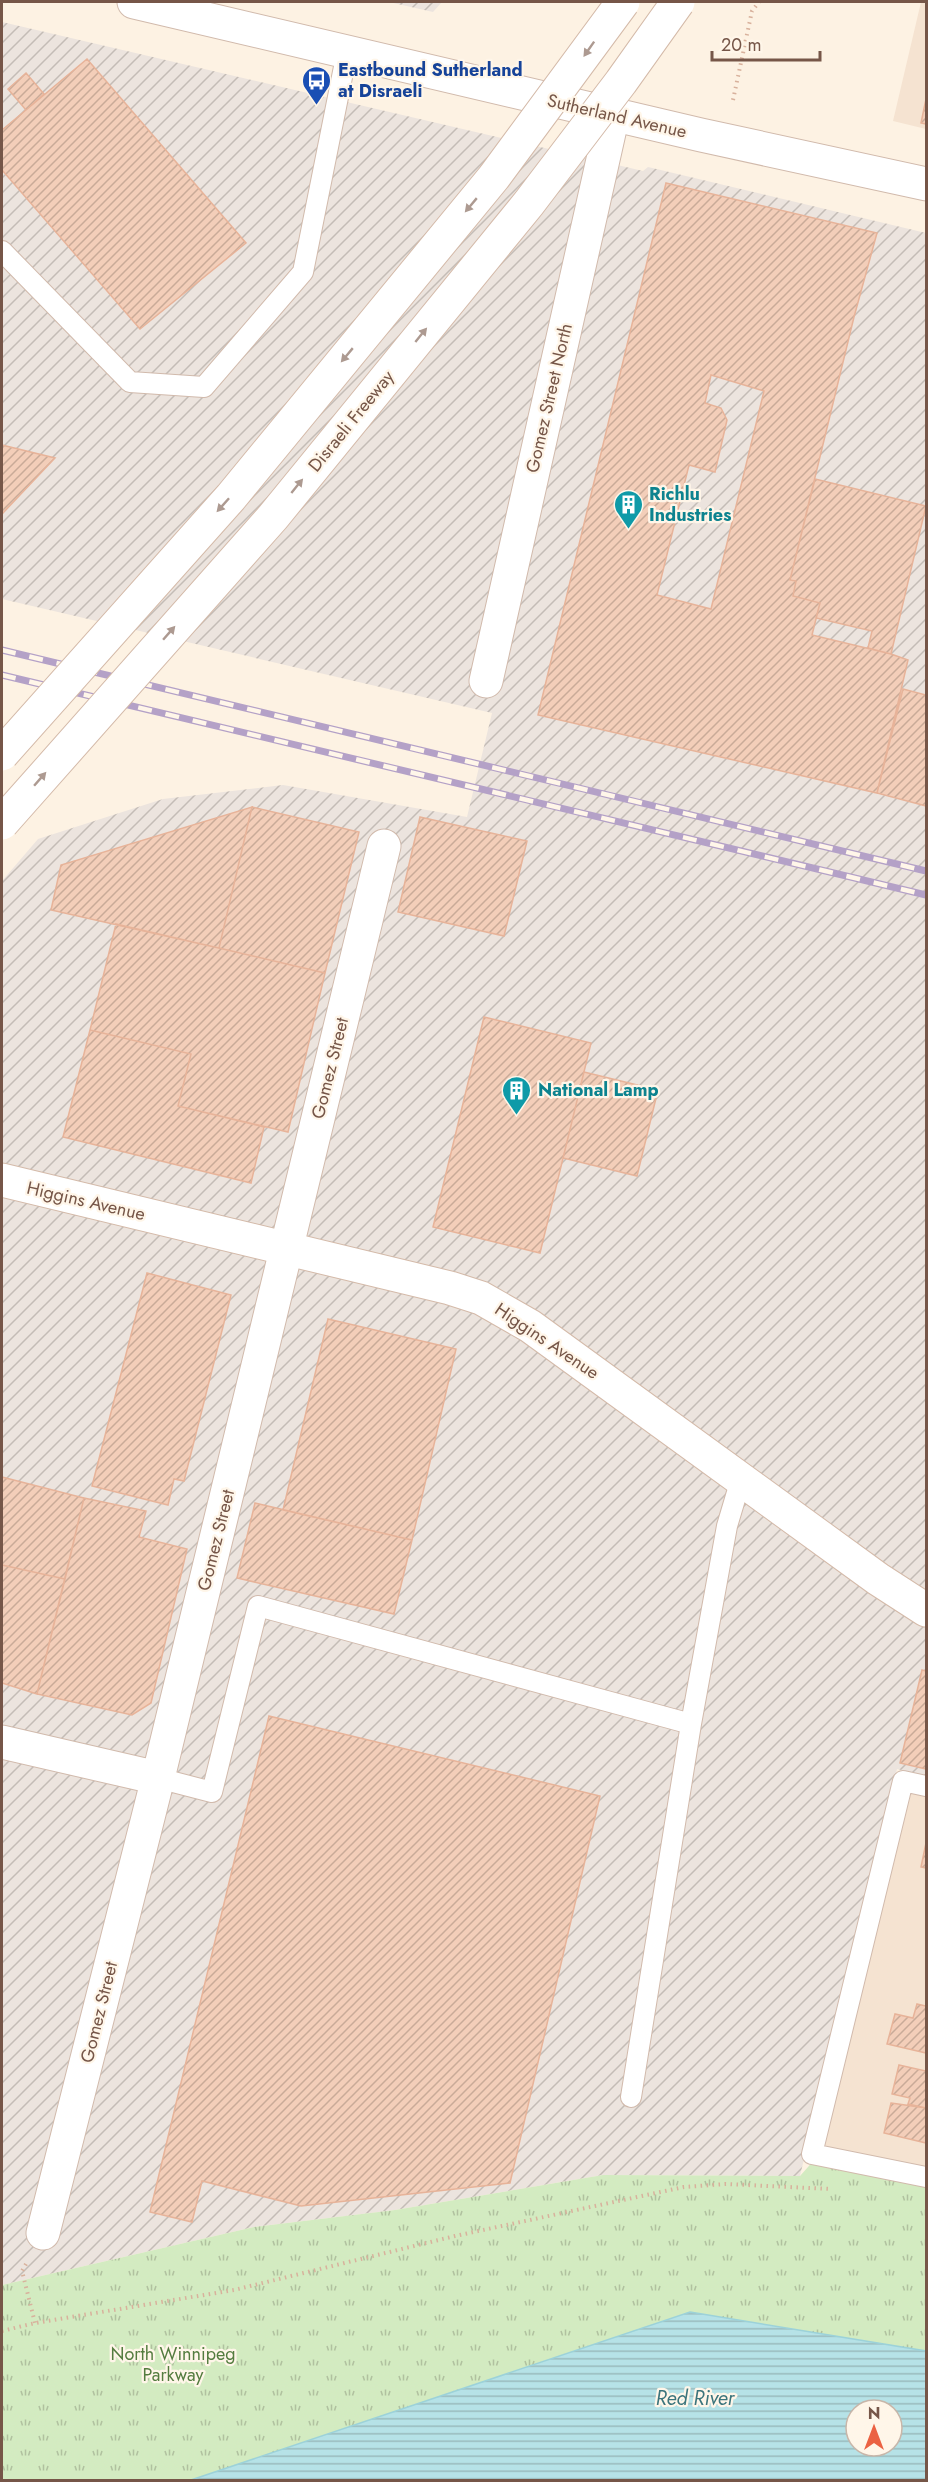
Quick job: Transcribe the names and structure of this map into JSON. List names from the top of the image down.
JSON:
{
  "streets": {
    "main road": [
      "Sutherland Avenue",
      "Gomez Street North",
      "Disraeli Freeway",
      "Gomez Street",
      "Higgins Avenue"
    ]
  },
  "crossings": [
    ["Sutherland Avenue", "Gomez Street North"],
    ["Gomez Street", "Higgins Avenue"]
  ],
  "water": ["Red River"],
  "parks": ["North Winnipeg Parkway"],
  "places": {
    "bus stop": ["Eastbound Sutherland at Disraeli"],
    "building": ["Richlu Industries", "National Lamp"]
  },
  "scale_bar": "20 m",
  "north": "top"
}
